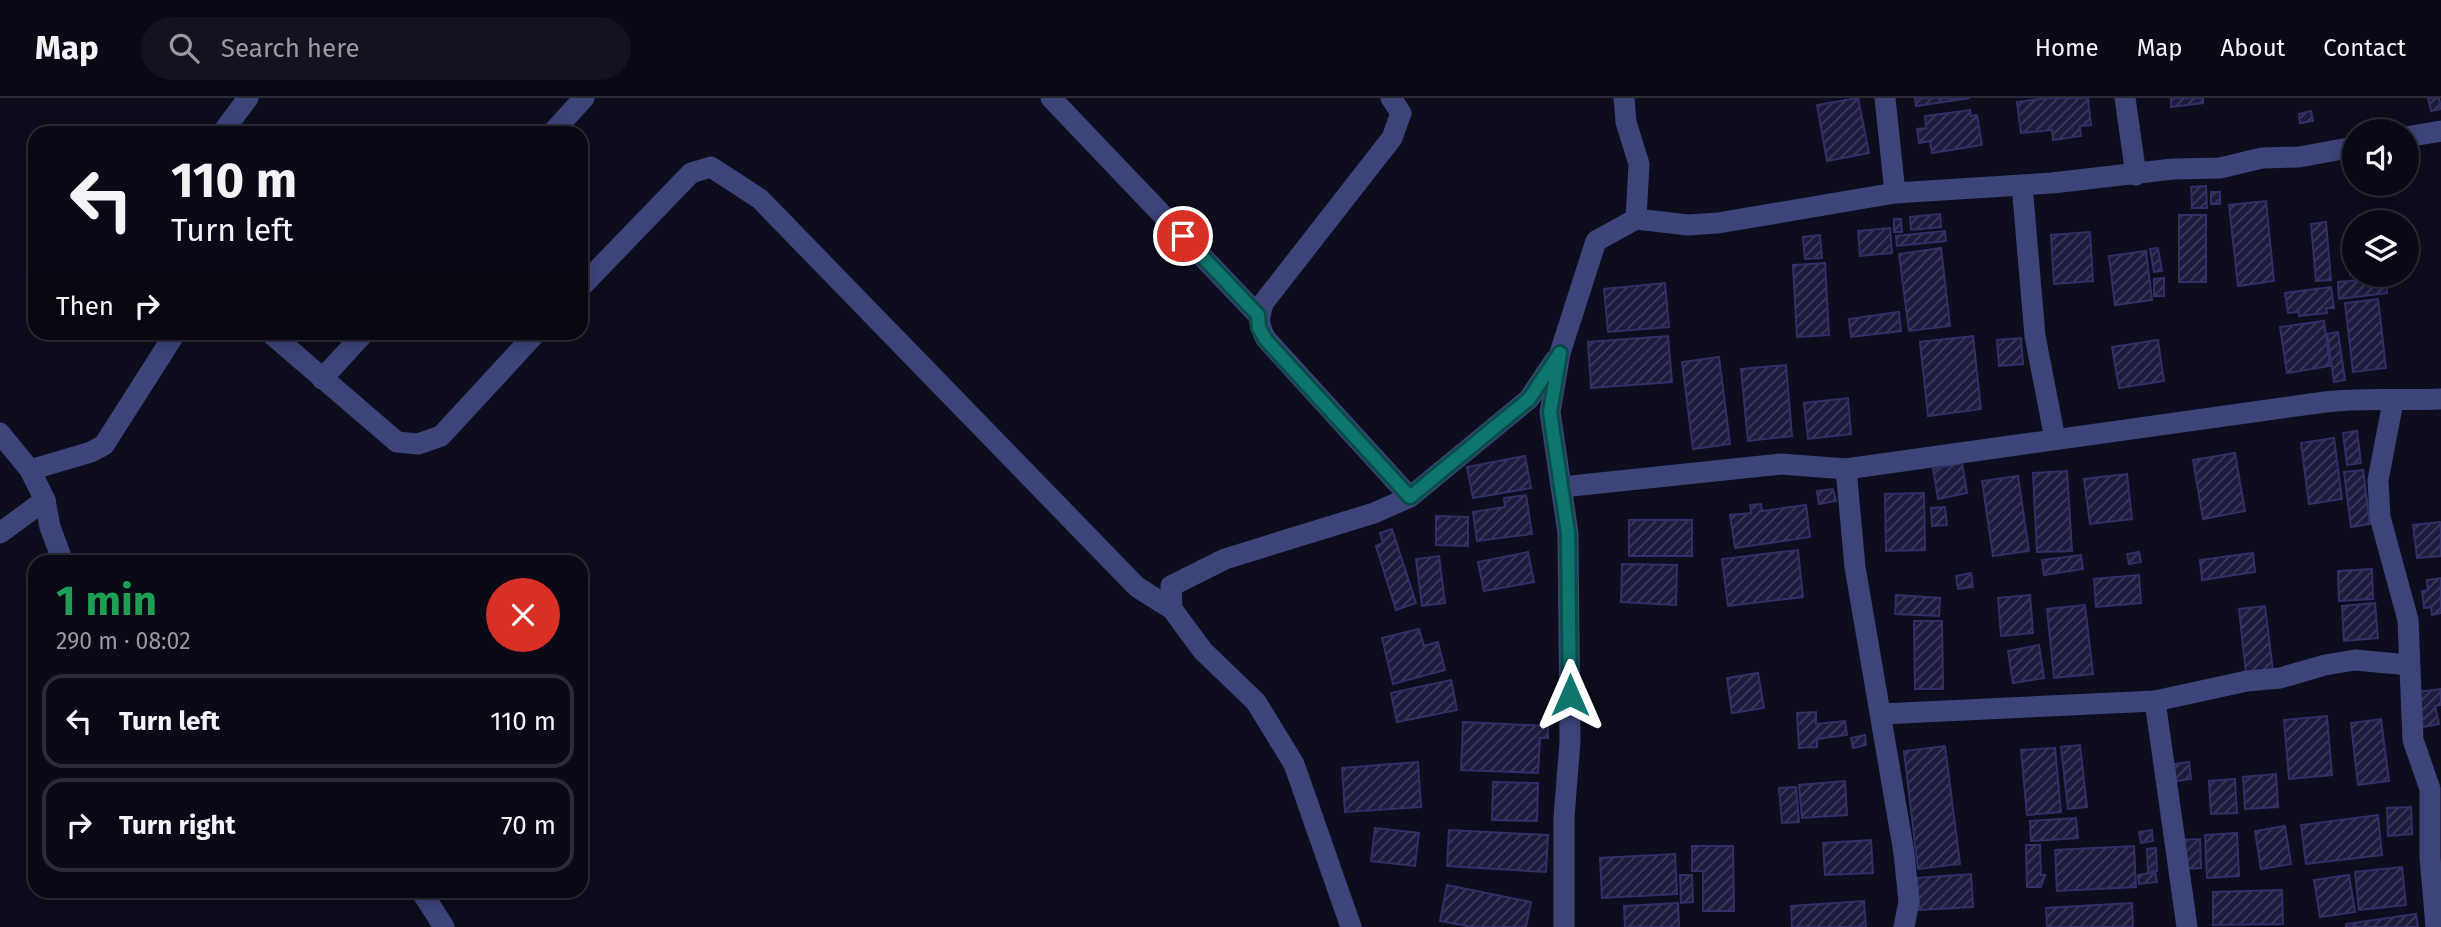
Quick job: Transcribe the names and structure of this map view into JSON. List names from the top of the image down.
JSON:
{
  "page": {
    "header": "Map",
    "search": "Search here",
    "nav": [
      "Home",
      "Map",
      "About",
      "Contact"
    ],
    "turn": ["110 m", "Turn left"],
    "then": "Then",
    "heading": ["1 min", "290 m · 08:02"],
    "list": [
      {
        "name": "Turn left",
        "value": "110 m"
      },
      {
        "name": "Turn right",
        "value": "70 m"
      }
    ]
  }
}
